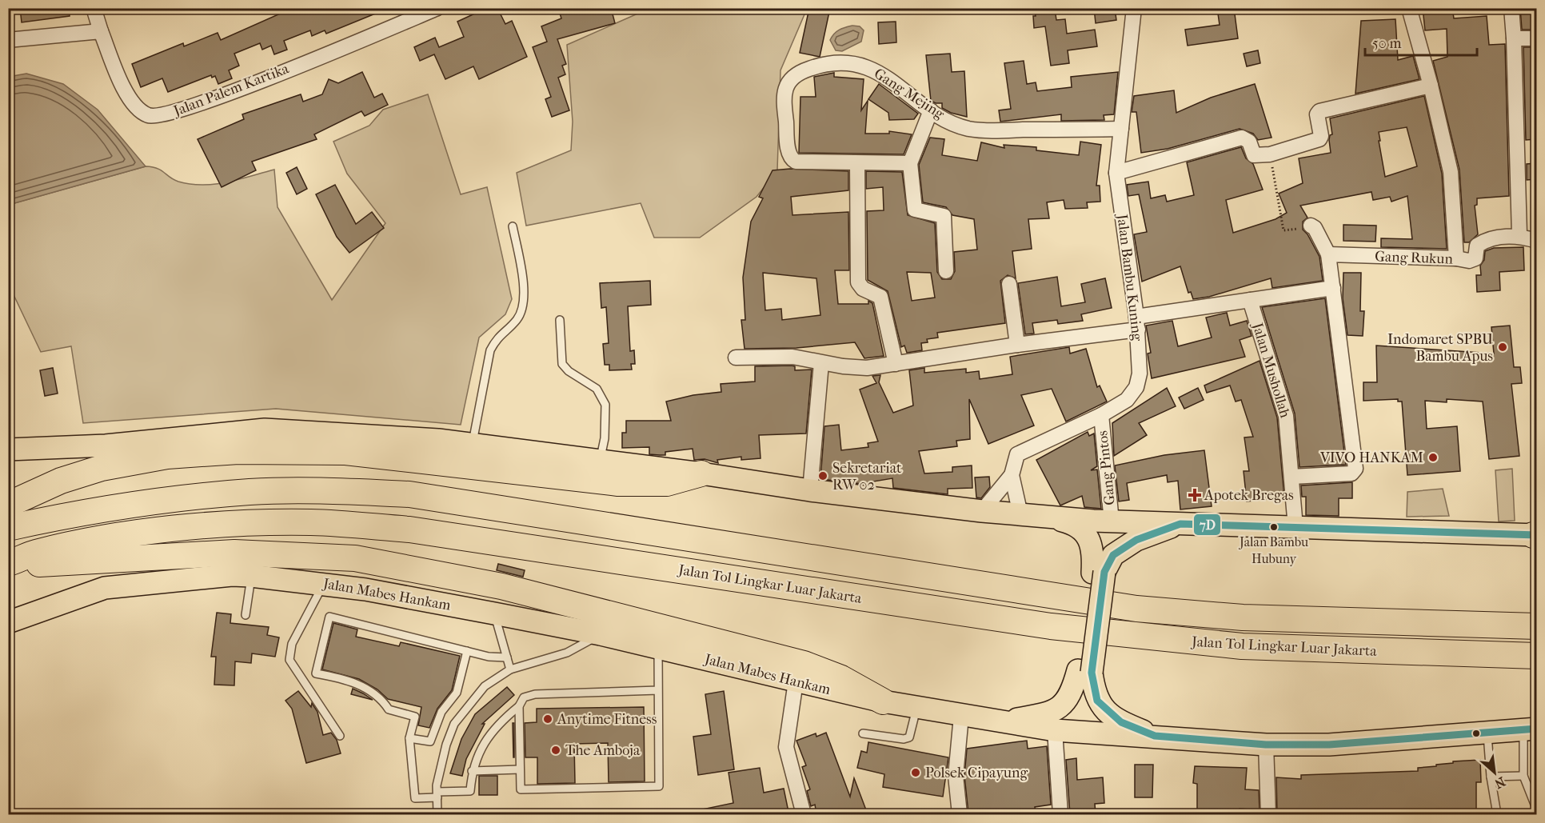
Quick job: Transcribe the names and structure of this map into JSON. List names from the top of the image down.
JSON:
{
  "streets": {
    "highway": ["Jalan Tol Lingkar Luar Jakarta"],
    "main road": ["Jalan Mabes Hankam"],
    "street": [
      "Jalan Palem Kartika",
      "Gang Mejing",
      "Gang Rukun",
      "Jalan Bambu Kuning",
      "Jalan Mushollah",
      "Gang Pintos"
    ]
  },
  "crossings": [
    ["Gang Mejing", "Jalan Bambu Kuning"],
    ["Jalan Bambu Kuning", "Gang Pintos"]
  ],
  "places": {
    "other": [
      "Indomaret SPBU Bambu Apus",
      "VIVO HANKAM",
      "Sekretariat RW 02",
      "Jalan Bambu Hubuny",
      "Anytime Fitness",
      "The Amboja",
      "Polsek Cipayung"
    ],
    "health": ["Apotek Bregas"]
  },
  "lines": ["transit line 7D"],
  "scale_bar": "50 m",
  "north": "bottom right"
}
